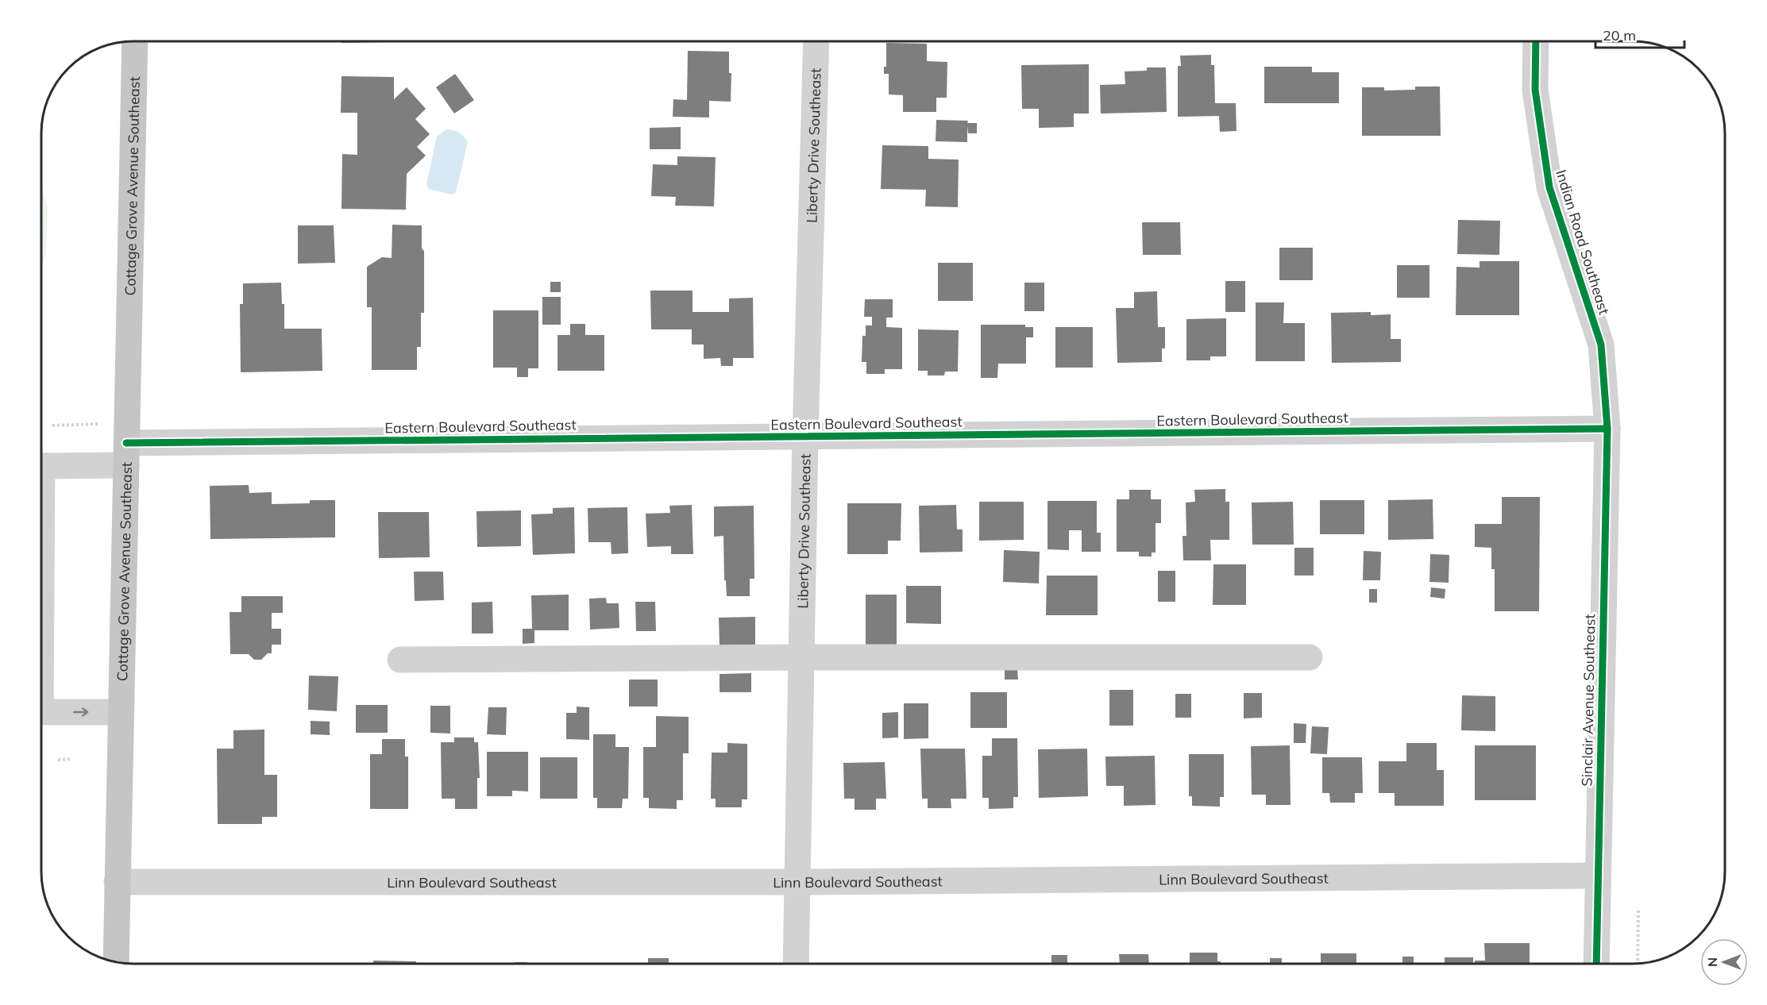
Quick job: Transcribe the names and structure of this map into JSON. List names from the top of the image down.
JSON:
{
  "streets": {
    "main road": ["Cottage Grove Avenue Southeast"],
    "street": [
      "Liberty Drive Southeast",
      "Indian Road Southeast",
      "Eastern Boulevard Southeast",
      "Sinclair Avenue Southeast",
      "Linn Boulevard Southeast"
    ]
  },
  "crossings": [
    ["Liberty Drive Southeast", "Eastern Boulevard Southeast"],
    ["Liberty Drive Southeast", "Linn Boulevard Southeast"],
    ["Cottage Grove Avenue Southeast", "Eastern Boulevard Southeast"],
    ["Cottage Grove Avenue Southeast", "Linn Boulevard Southeast"],
    ["Indian Road Southeast", "Eastern Boulevard Southeast"],
    ["Indian Road Southeast", "Sinclair Avenue Southeast"],
    ["Eastern Boulevard Southeast", "Sinclair Avenue Southeast"],
    ["Sinclair Avenue Southeast", "Linn Boulevard Southeast"]
  ],
  "scale_bar": "20 m",
  "north": "left"
}
